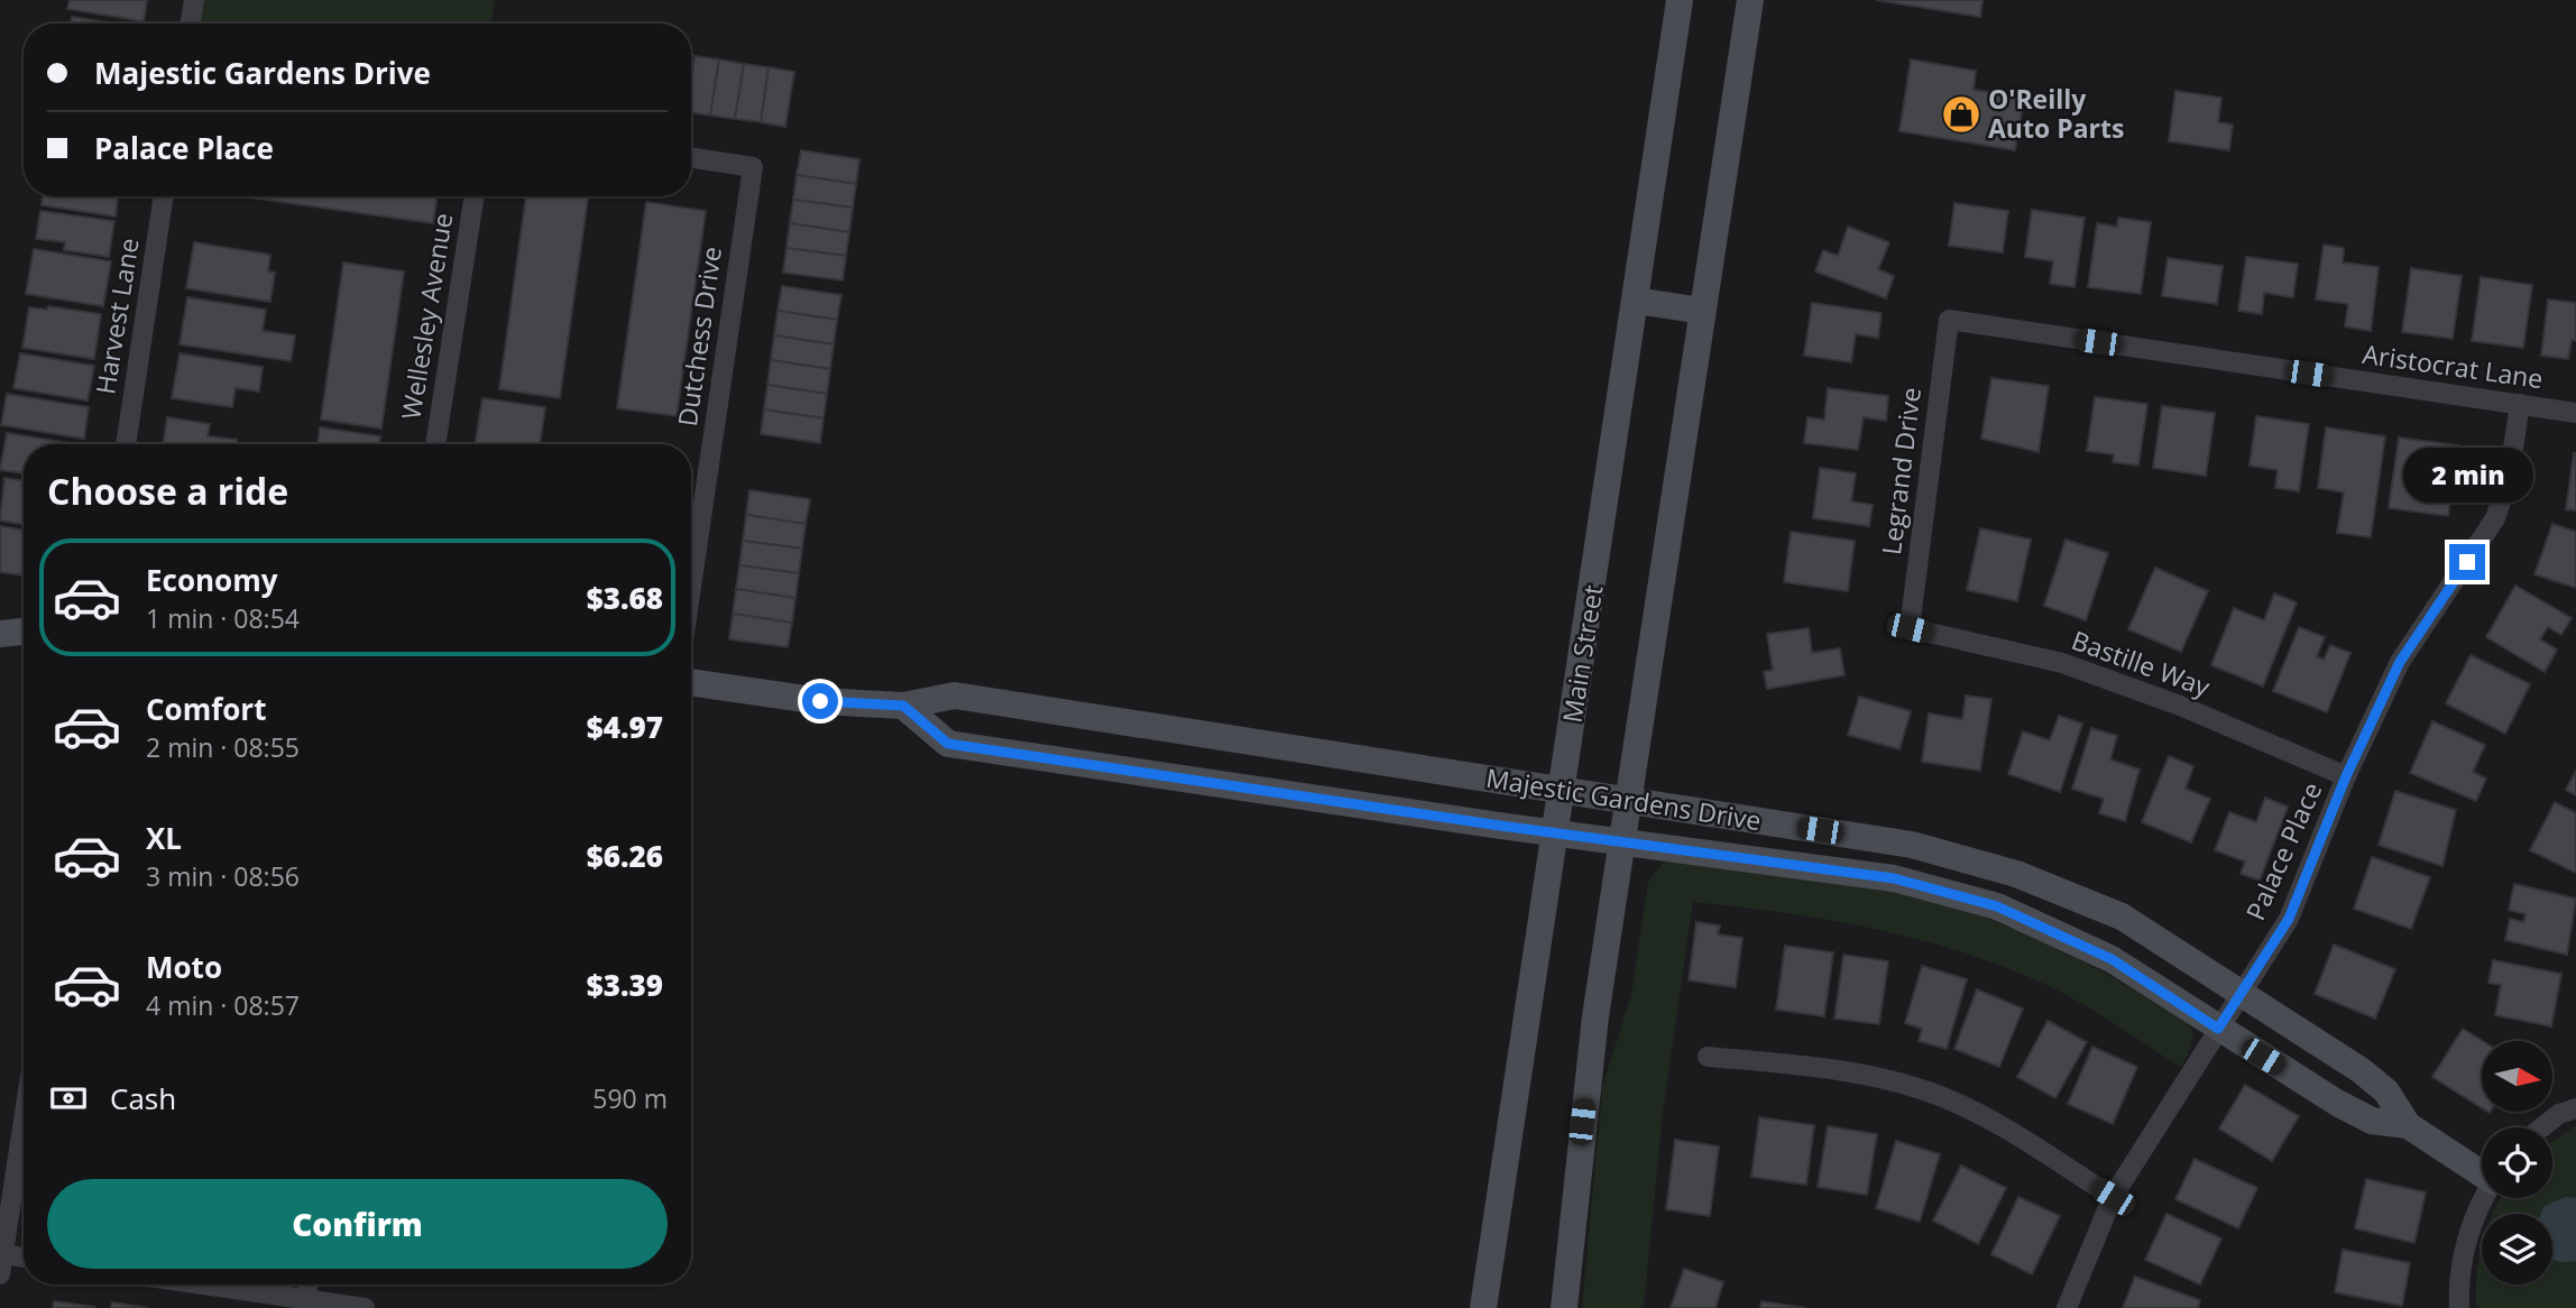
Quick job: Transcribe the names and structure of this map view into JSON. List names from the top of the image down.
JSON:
{
  "streets": {
    "street": [
      "Harvest Lane",
      "Wellesley Avenue",
      "Dutchess Drive",
      "Aristocrat Lane",
      "Legrand Drive",
      "Main Street",
      "Bastille Way",
      "Majestic Gardens Drive",
      "Palace Place"
    ]
  },
  "crossings": [
    ["Aristocrat Lane", "Legrand Drive"],
    ["Aristocrat Lane", "Palace Place"],
    ["Legrand Drive", "Bastille Way"],
    ["Main Street", "Majestic Gardens Drive"],
    ["Bastille Way", "Palace Place"],
    ["Majestic Gardens Drive", "Palace Place"]
  ],
  "places": {
    "shop": ["O'Reilly Auto Parts"]
  },
  "north": "right",
  "page": {
    "banner": ["Majestic Gardens Drive", "Palace Place"],
    "heading": "Choose a ride",
    "bubble": "2 min",
    "list": [
      {
        "name": "Economy",
        "note": "1 min · 08:54",
        "value": "$3.68"
      },
      {
        "name": "Comfort",
        "note": "2 min · 08:55",
        "value": "$4.97"
      },
      {
        "name": "XL",
        "note": "3 min · 08:56",
        "value": "$6.26"
      },
      {
        "name": "Moto",
        "note": "4 min · 08:57",
        "value": "$3.39"
      }
    ],
    "pay": ["Cash", "590 m"],
    "buttons": "Confirm"
  }
}
